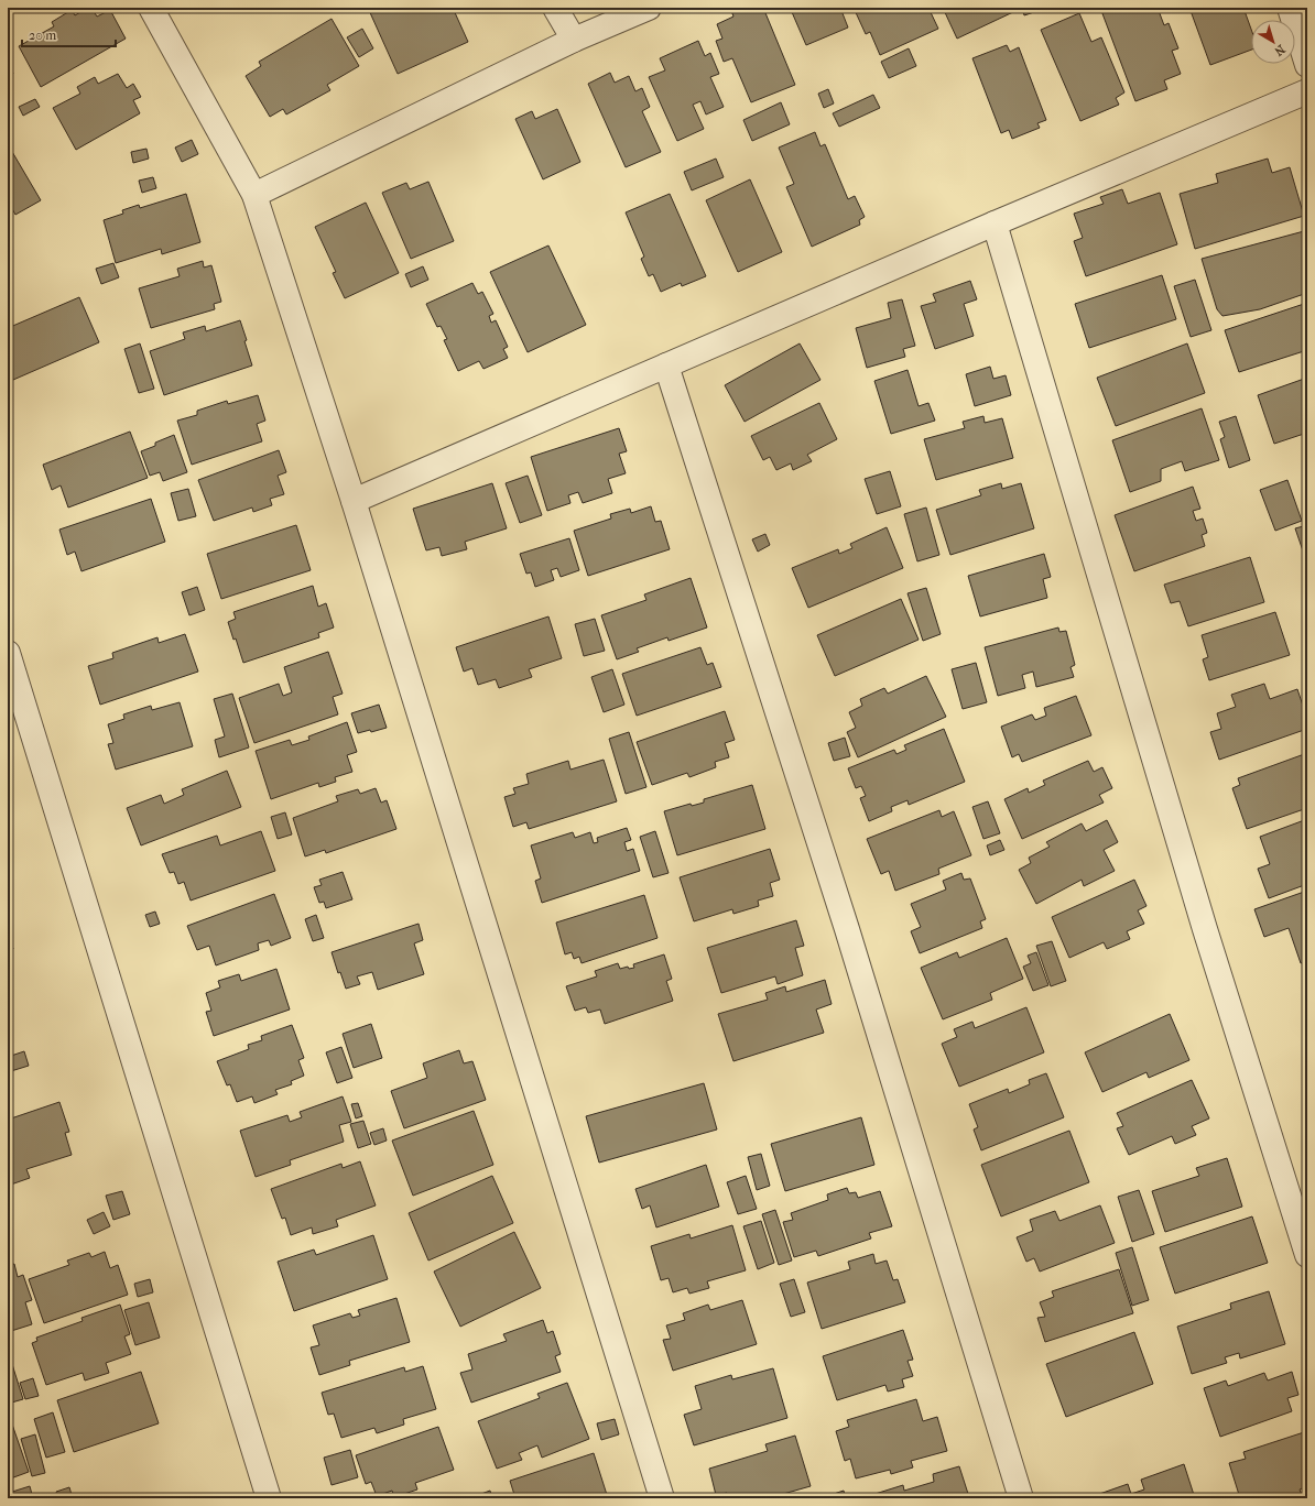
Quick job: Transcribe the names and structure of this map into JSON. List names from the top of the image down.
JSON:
{
  "scale_bar": "20 m",
  "north": "bottom right"
}
